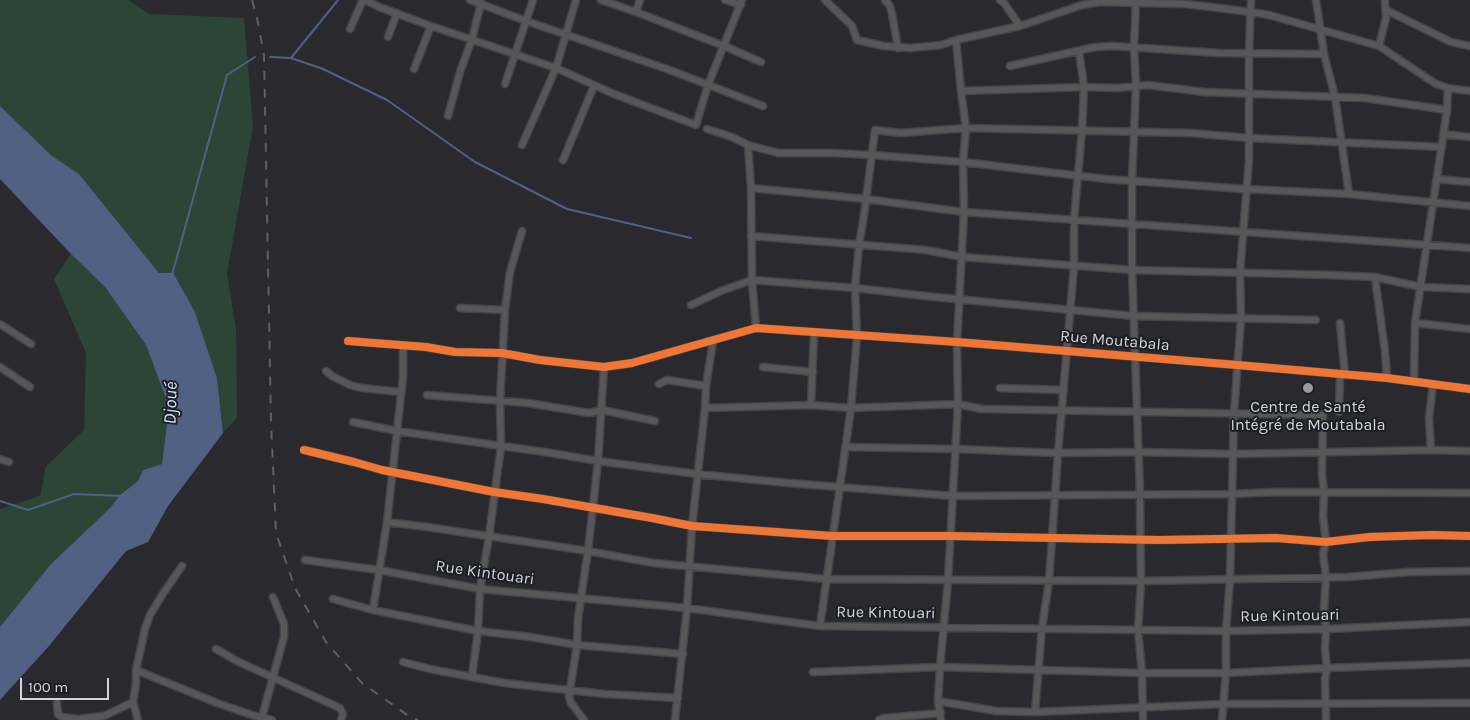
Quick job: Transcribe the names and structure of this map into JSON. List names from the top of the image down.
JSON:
{
  "streets": {
    "street": ["Rue Moutabala", "Rue Kintouari"]
  },
  "water": ["Djoué"],
  "places": ["Centre de Santé Intégré de Moutabala"],
  "scale_bar": "100 m"
}
